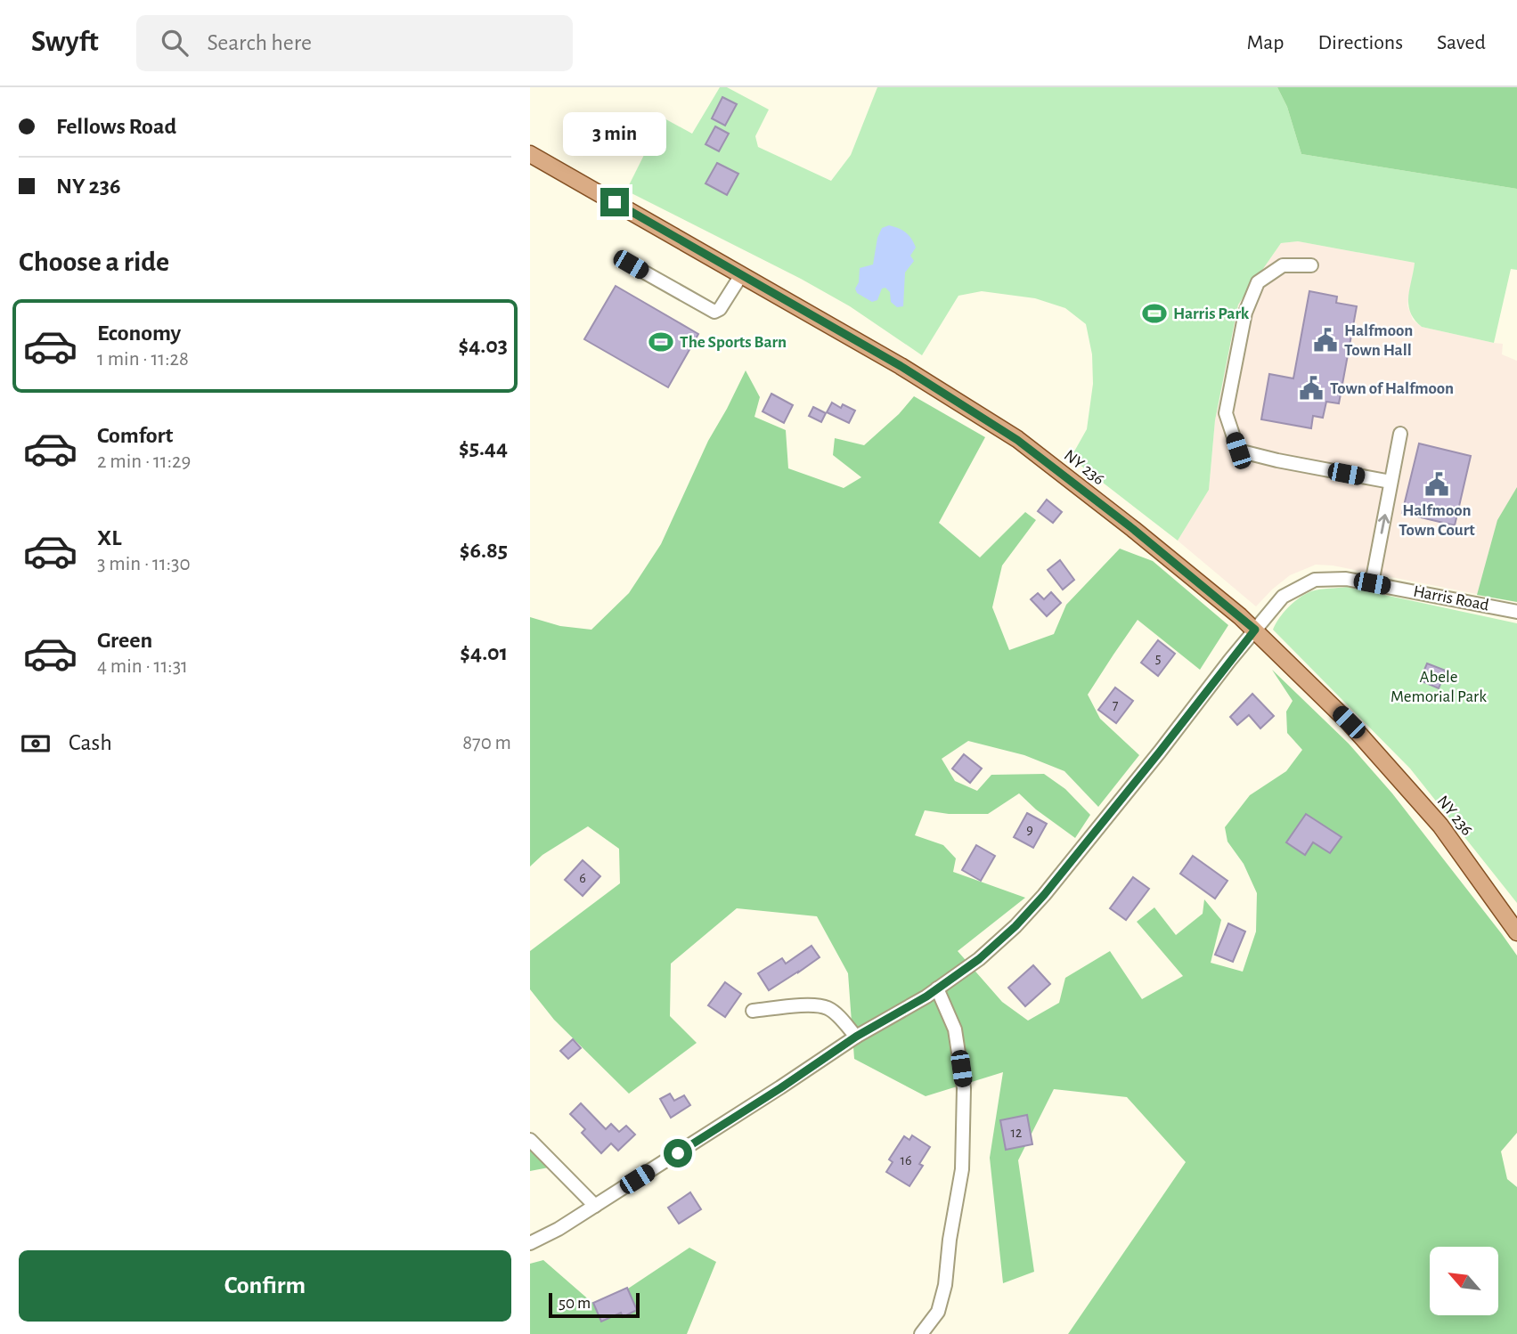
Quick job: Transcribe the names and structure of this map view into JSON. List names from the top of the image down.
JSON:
{
  "streets": {
    "main road": ["NY 236"],
    "street": ["Harris Road"]
  },
  "crossings": [
    ["NY 236", "Harris Road"]
  ],
  "parks": ["Abele Memorial Park"],
  "places": {
    "sports": ["Harris Park", "The Sports Barn"],
    "public building": ["Halfmoon Town Hall", "Town of Halfmoon", "Halfmoon Town Court"]
  },
  "house_numbers": [
    "5",
    "7",
    "9",
    "6",
    "12",
    "16"
  ],
  "scale_bar": "50 m",
  "north": "top left",
  "page": {
    "header": "Swyft",
    "search": "Search here",
    "nav": ["Map", "Directions", "Saved"],
    "banner": ["Fellows Road", "NY 236"],
    "bubble": "3 min",
    "heading": "Choose a ride",
    "list": [
      {
        "name": "Economy",
        "note": "1 min · 11:28",
        "value": "$4.03"
      },
      {
        "name": "Comfort",
        "note": "2 min · 11:29",
        "value": "$5.44"
      },
      {
        "name": "XL",
        "note": "3 min · 11:30",
        "value": "$6.85"
      },
      {
        "name": "Green",
        "note": "4 min · 11:31",
        "value": "$4.01"
      }
    ],
    "pay": ["Cash", "870 m"],
    "buttons": "Confirm",
    "scale": "50 m"
  }
}
